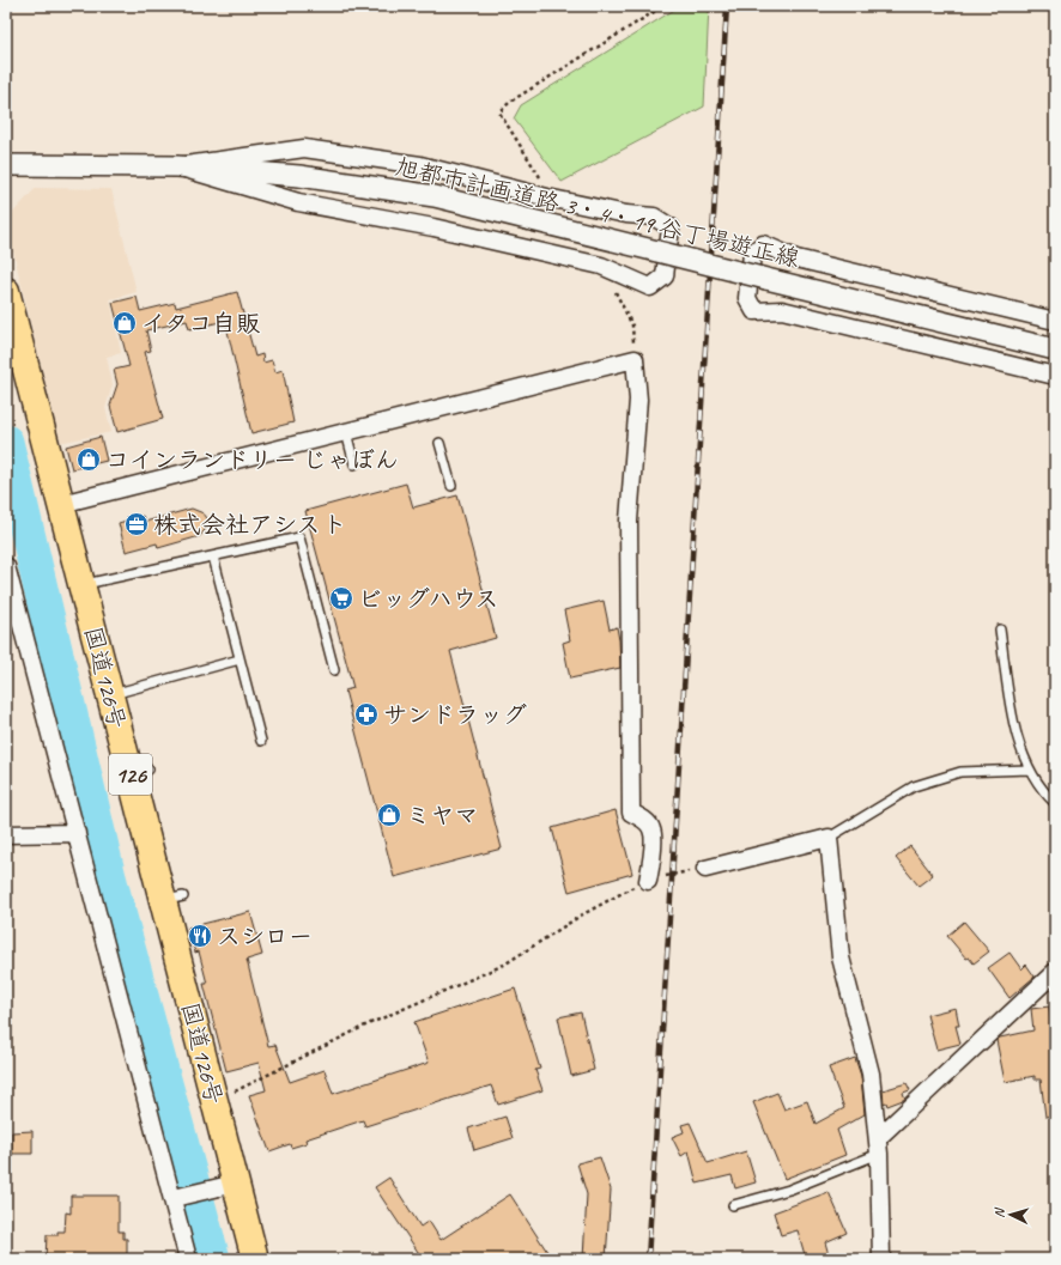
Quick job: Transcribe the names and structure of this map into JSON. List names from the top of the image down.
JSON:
{
  "streets": {
    "highway": ["国道126号", "126"],
    "street": ["旭都市計画道路 3・4・19 谷丁場遊正線"]
  },
  "places": {
    "shop": ["イタコ自販", "コインランドリー じゃぼん", "ミヤマ"],
    "office": ["株式会社アシスト"],
    "supermarket": ["ビッグハウス"],
    "pharmacy": ["サンドラッグ"],
    "restaurant": ["スシロー"]
  },
  "north": "left"
}
